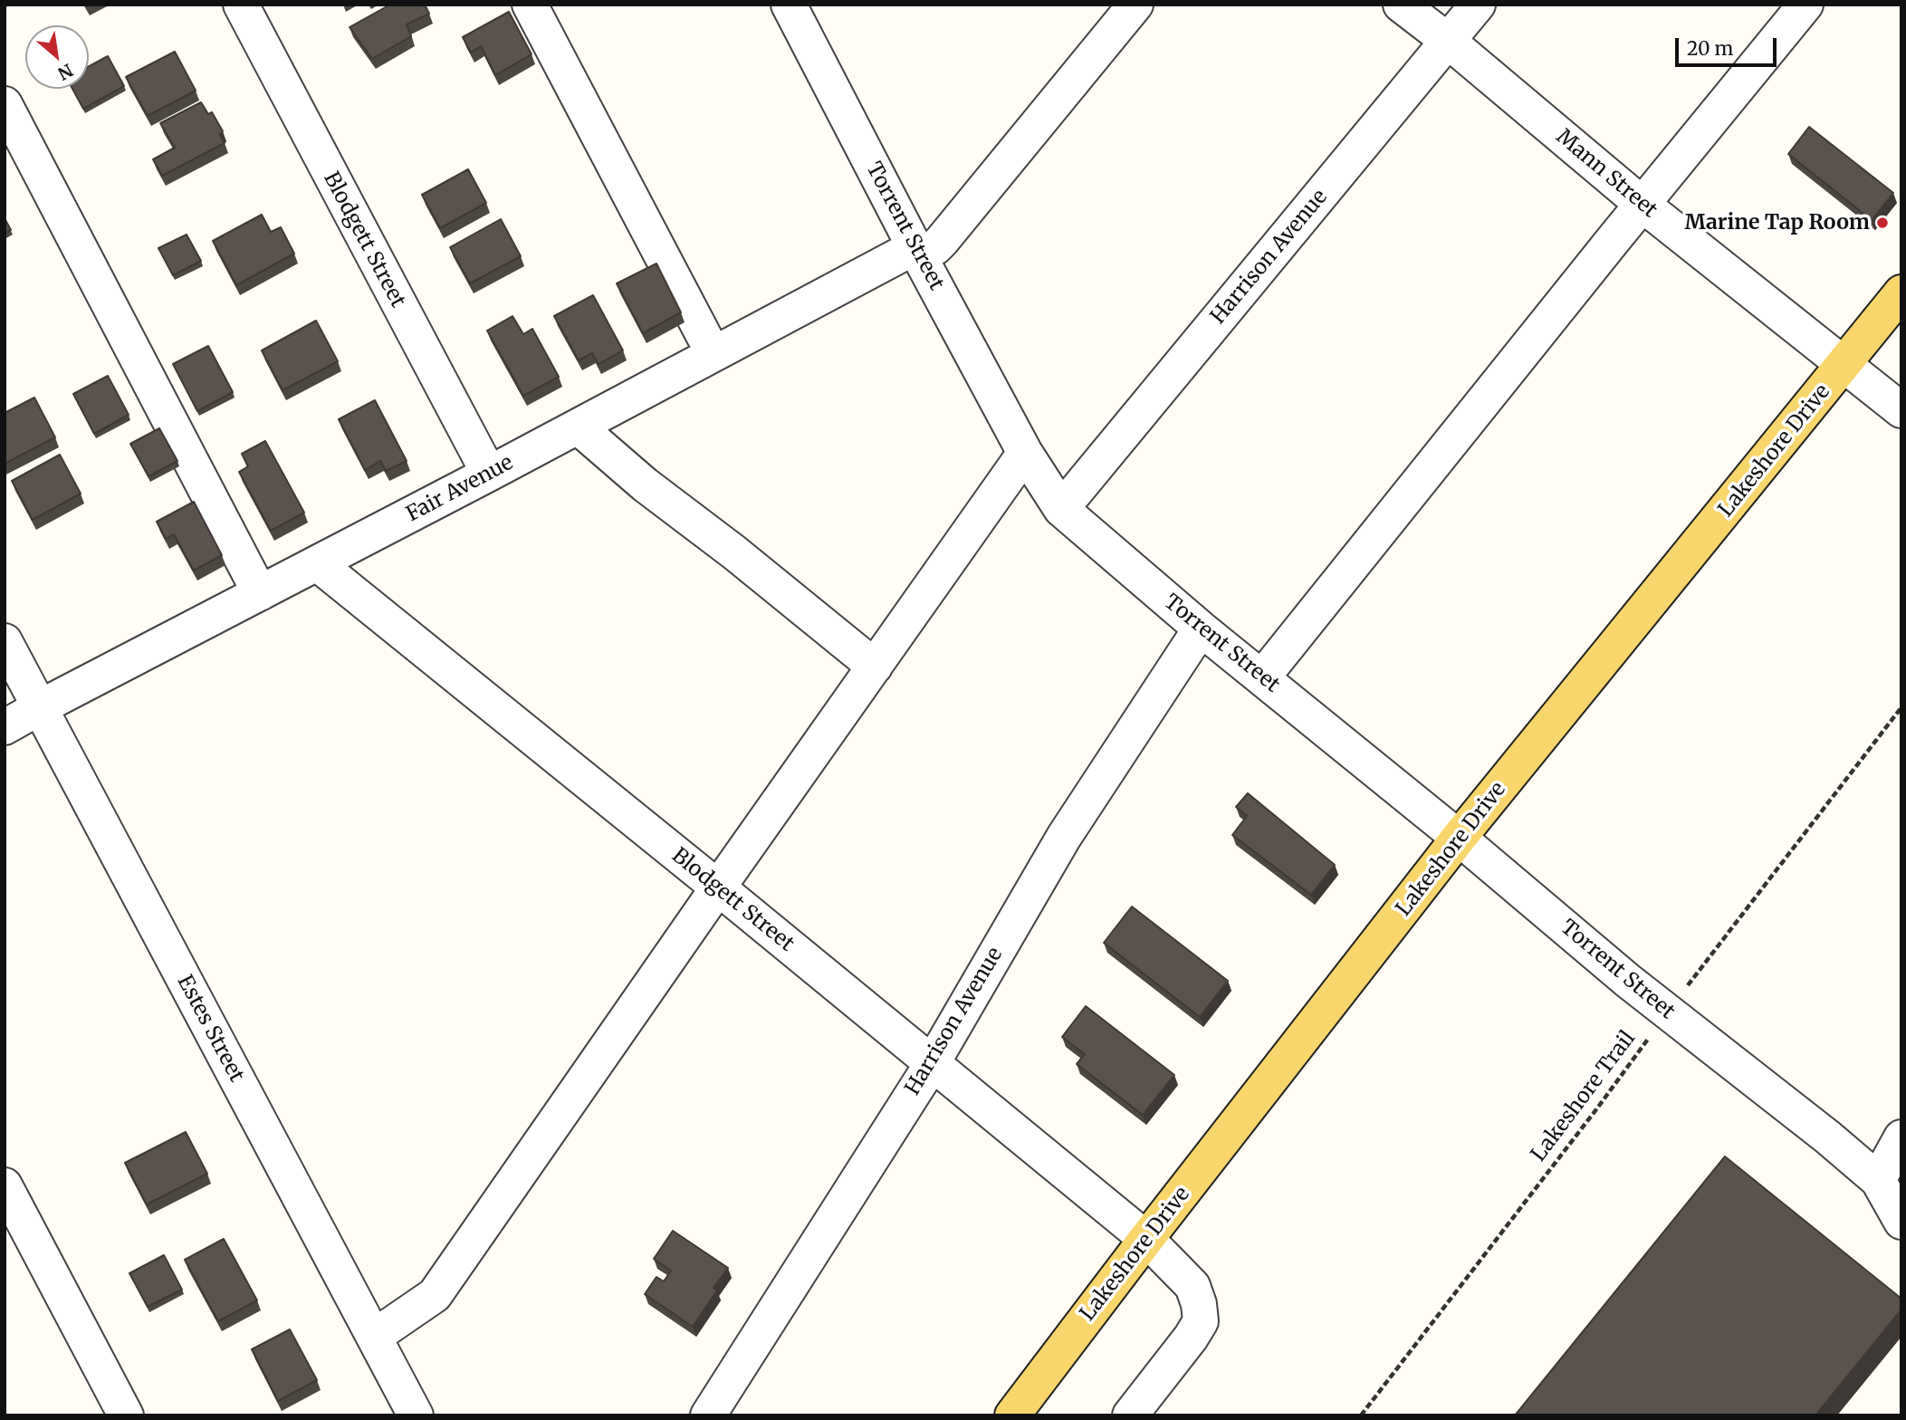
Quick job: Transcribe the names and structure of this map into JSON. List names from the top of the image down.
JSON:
{
  "streets": {
    "main road": ["Lakeshore Drive"],
    "street": [
      "Mann Street",
      "Torrent Street",
      "Blodgett Street",
      "Harrison Avenue",
      "Fair Avenue",
      "Estes Street"
    ],
    "path": ["Lakeshore Trail"]
  },
  "crossings": [
    ["Mann Street", "Harrison Avenue"],
    ["Mann Street", "Lakeshore Drive"],
    ["Torrent Street", "Harrison Avenue"],
    ["Torrent Street", "Lakeshore Drive"],
    ["Torrent Street", "Fair Avenue"],
    ["Torrent Street", "Lakeshore Trail"],
    ["Blodgett Street", "Harrison Avenue"],
    ["Blodgett Street", "Lakeshore Drive"],
    ["Blodgett Street", "Fair Avenue"],
    ["Fair Avenue", "Estes Street"]
  ],
  "places": ["Marine Tap Room"],
  "scale_bar": "20 m",
  "north": "bottom right"
}
